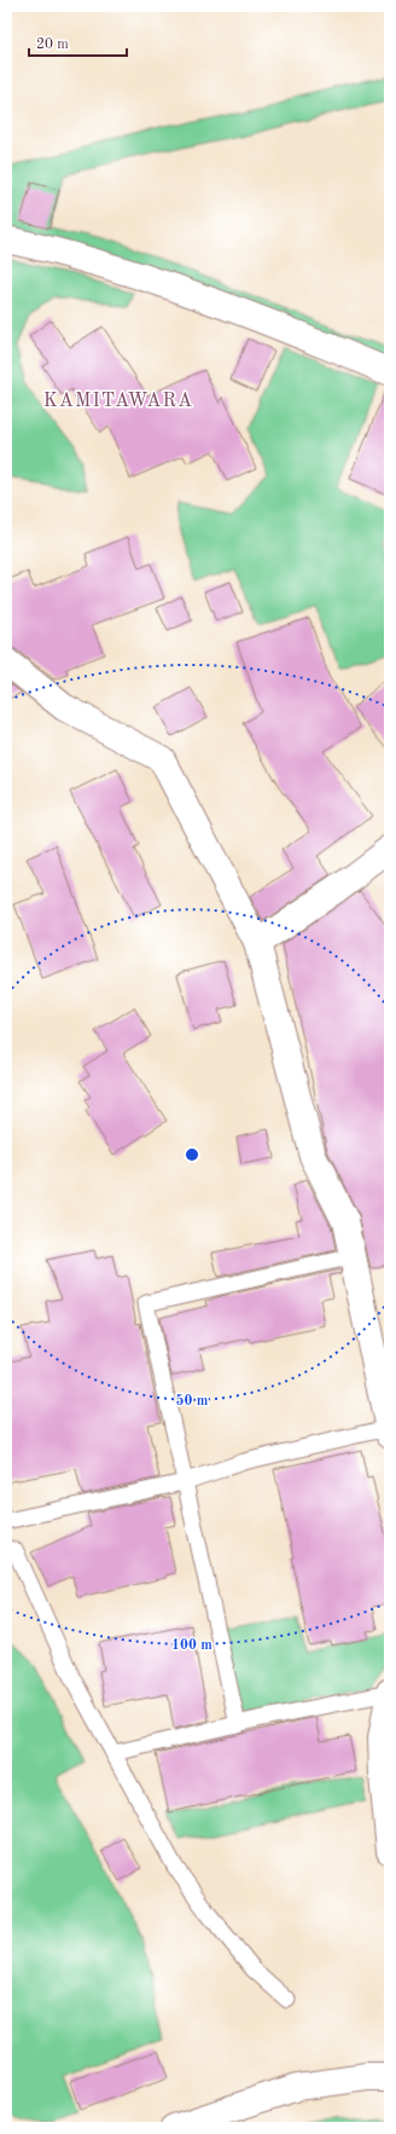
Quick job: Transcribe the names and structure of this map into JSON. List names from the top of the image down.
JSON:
{
  "districts": ["KAMITAWARA"],
  "scale_bar": "20 m",
  "rings": ["50 m", "100 m"]
}
